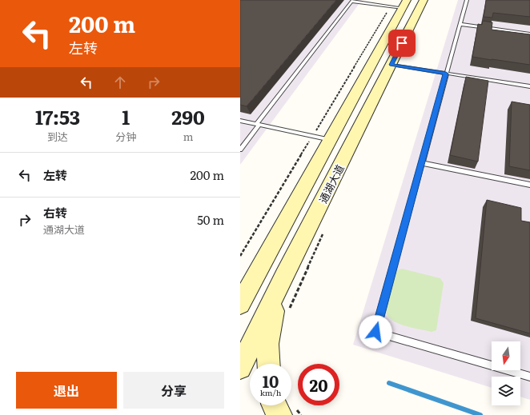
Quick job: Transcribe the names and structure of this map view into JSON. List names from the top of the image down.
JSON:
{
  "streets": {
    "main road": ["通湖大道"]
  },
  "north": "bottom",
  "page": {
    "turn": ["200 m", "左转"],
    "eta": [
      "17:53",
      "到达",
      "1",
      "分钟",
      "290",
      "m"
    ],
    "list": [
      {
        "name": "左转",
        "value": "200 m"
      },
      {
        "name": "右转",
        "note": "通湖大道",
        "value": "50 m"
      }
    ],
    "speed": "10 km/h",
    "limit": "20",
    "buttons": ["退出", "分享"]
  }
}
